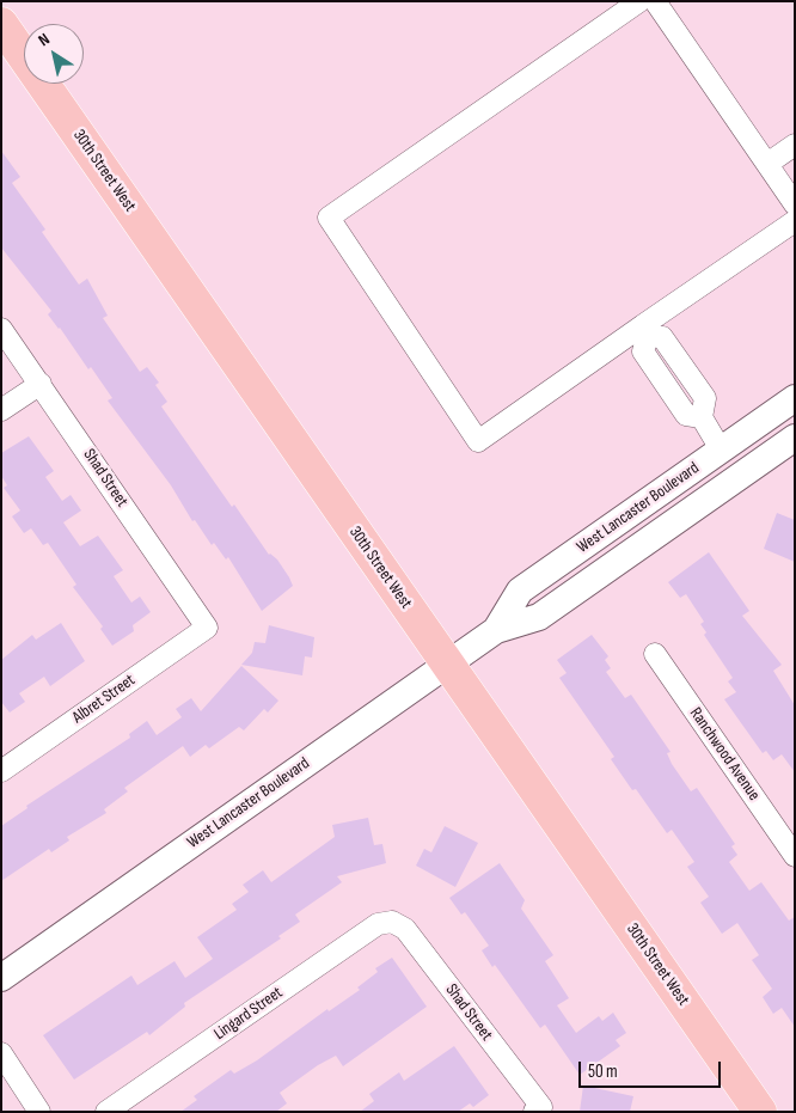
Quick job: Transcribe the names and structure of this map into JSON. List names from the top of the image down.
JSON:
{
  "streets": {
    "main road": ["30th Street West"],
    "street": [
      "Shad Street",
      "West Lancaster Boulevard",
      "Albret Street",
      "Ranchwood Avenue",
      "Lingard Street"
    ]
  },
  "crossings": [
    ["30th Street West", "West Lancaster Boulevard"],
    ["Shad Street", "Albret Street"],
    ["Shad Street", "Lingard Street"]
  ],
  "scale_bar": "50 m",
  "north": "top left"
}
